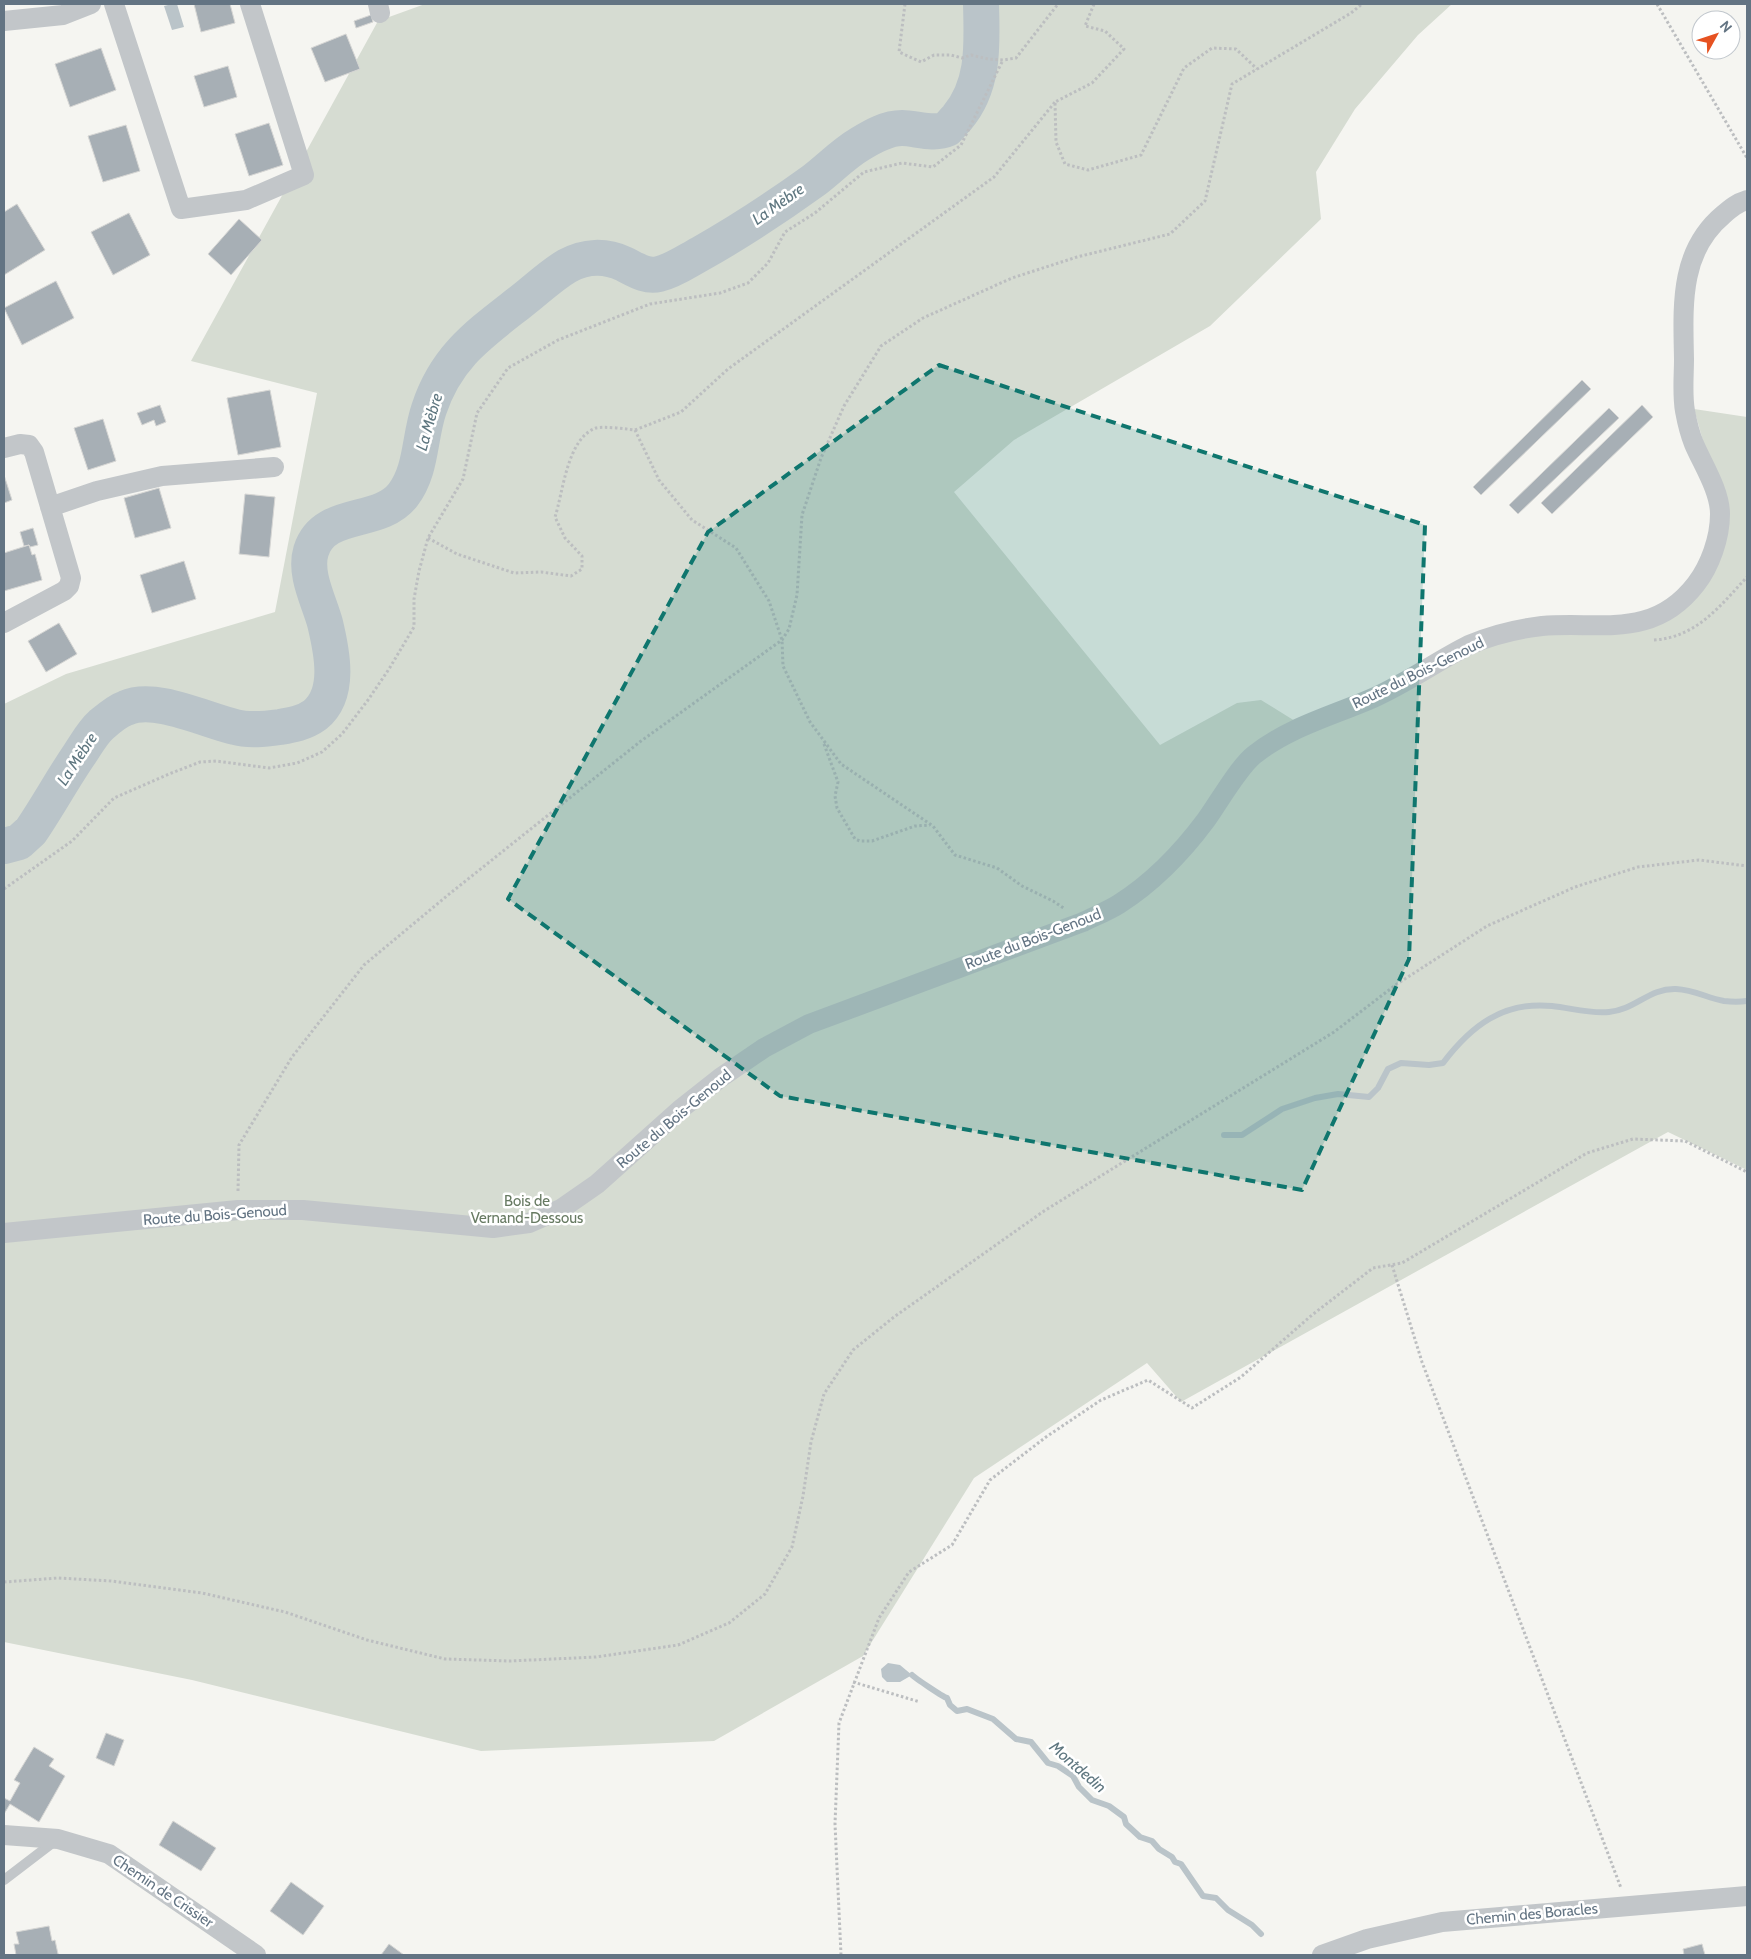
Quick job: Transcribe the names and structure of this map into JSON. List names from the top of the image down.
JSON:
{
  "streets": {
    "street": ["Route du Bois-Genoud", "Chemin de Crissier", "Chemin des Boracles"]
  },
  "water": ["La Mèbre", "Montdedin"],
  "parks": ["Bois de Vernand-Dessous"],
  "north": "top right"
}
